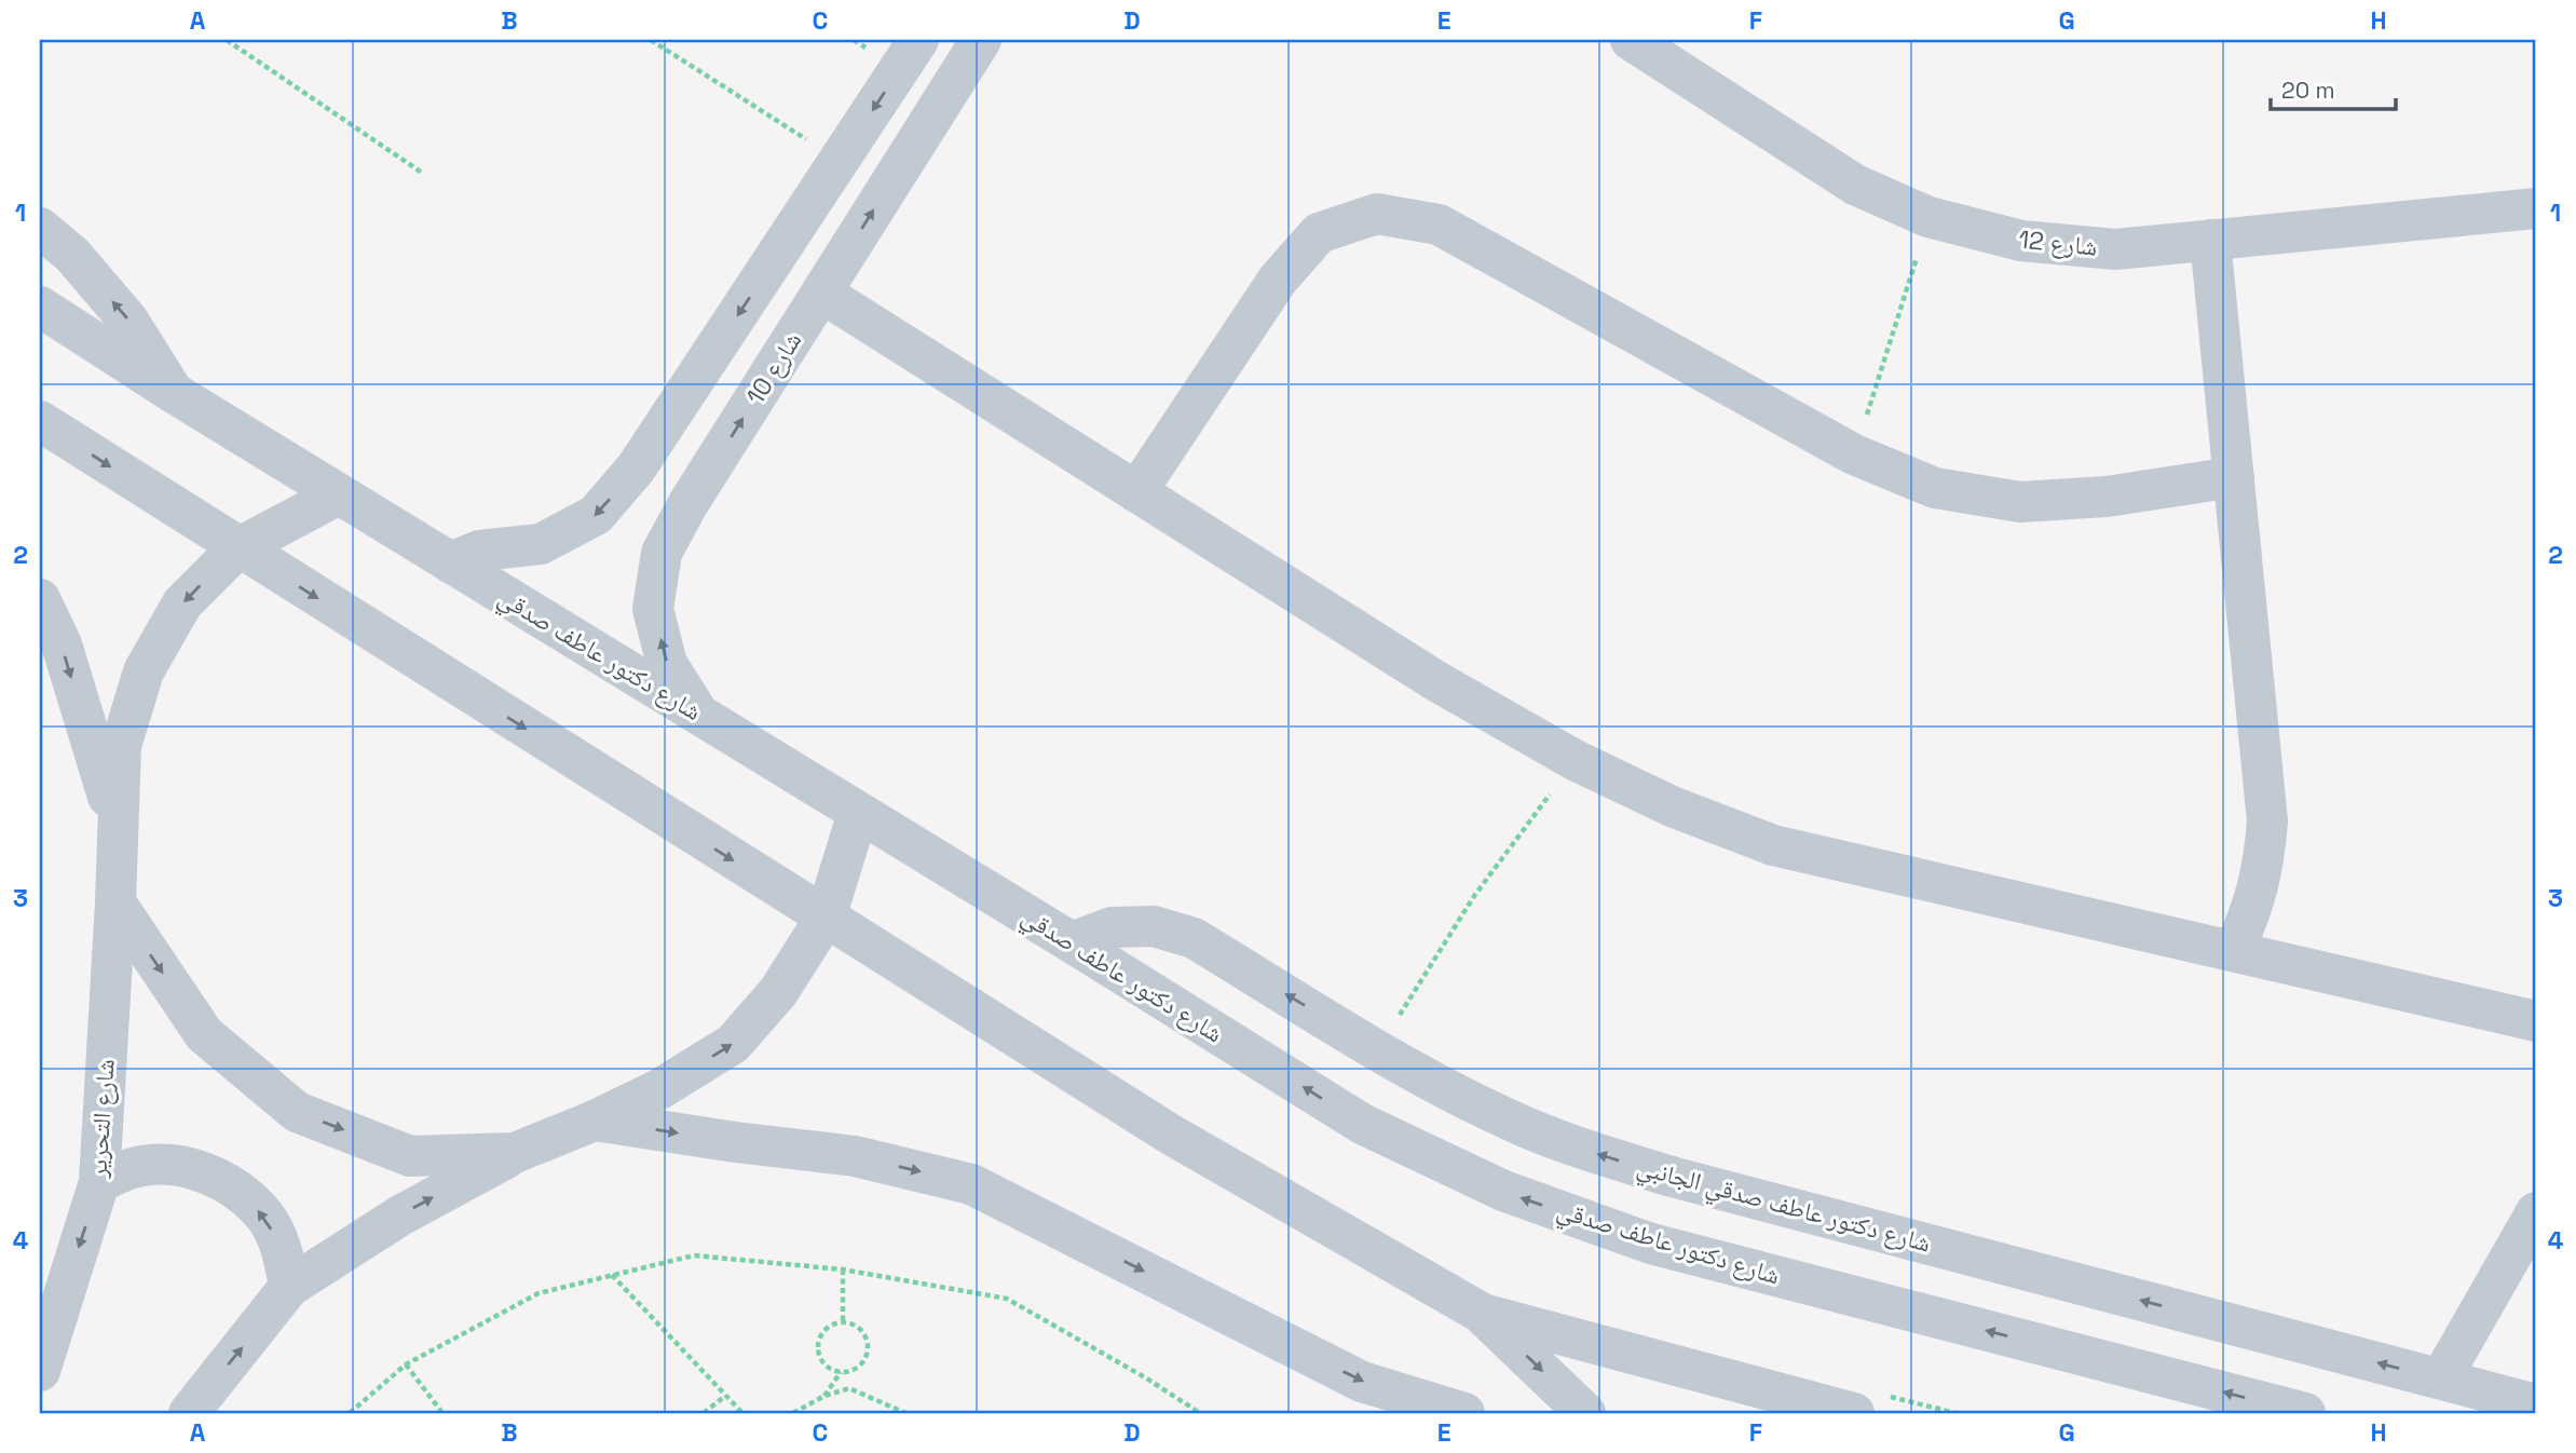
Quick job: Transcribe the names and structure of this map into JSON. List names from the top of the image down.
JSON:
{
  "streets": {
    "street": [
      "شارع 12",
      "شارع 10",
      "شارع دكتور عاطف صدقي",
      "شارع التحرير",
      "شارع دكتور عاطف صدقي الجانبي"
    ]
  },
  "crossings": [
    ["شارع 10", "شارع دكتور عاطف صدقي"],
    ["شارع دكتور عاطف صدقي", "شارع التحرير"],
    ["شارع دكتور عاطف صدقي", "شارع دكتور عاطف صدقي الجانبي"]
  ],
  "one_way": ["شارع 10"],
  "scale_bar": "20 m",
  "grid": {
    "columns": [
      "A",
      "B",
      "C",
      "D",
      "E",
      "F",
      "G",
      "H"
    ],
    "rows": [
      "1",
      "2",
      "3",
      "4"
    ]
  }
}
